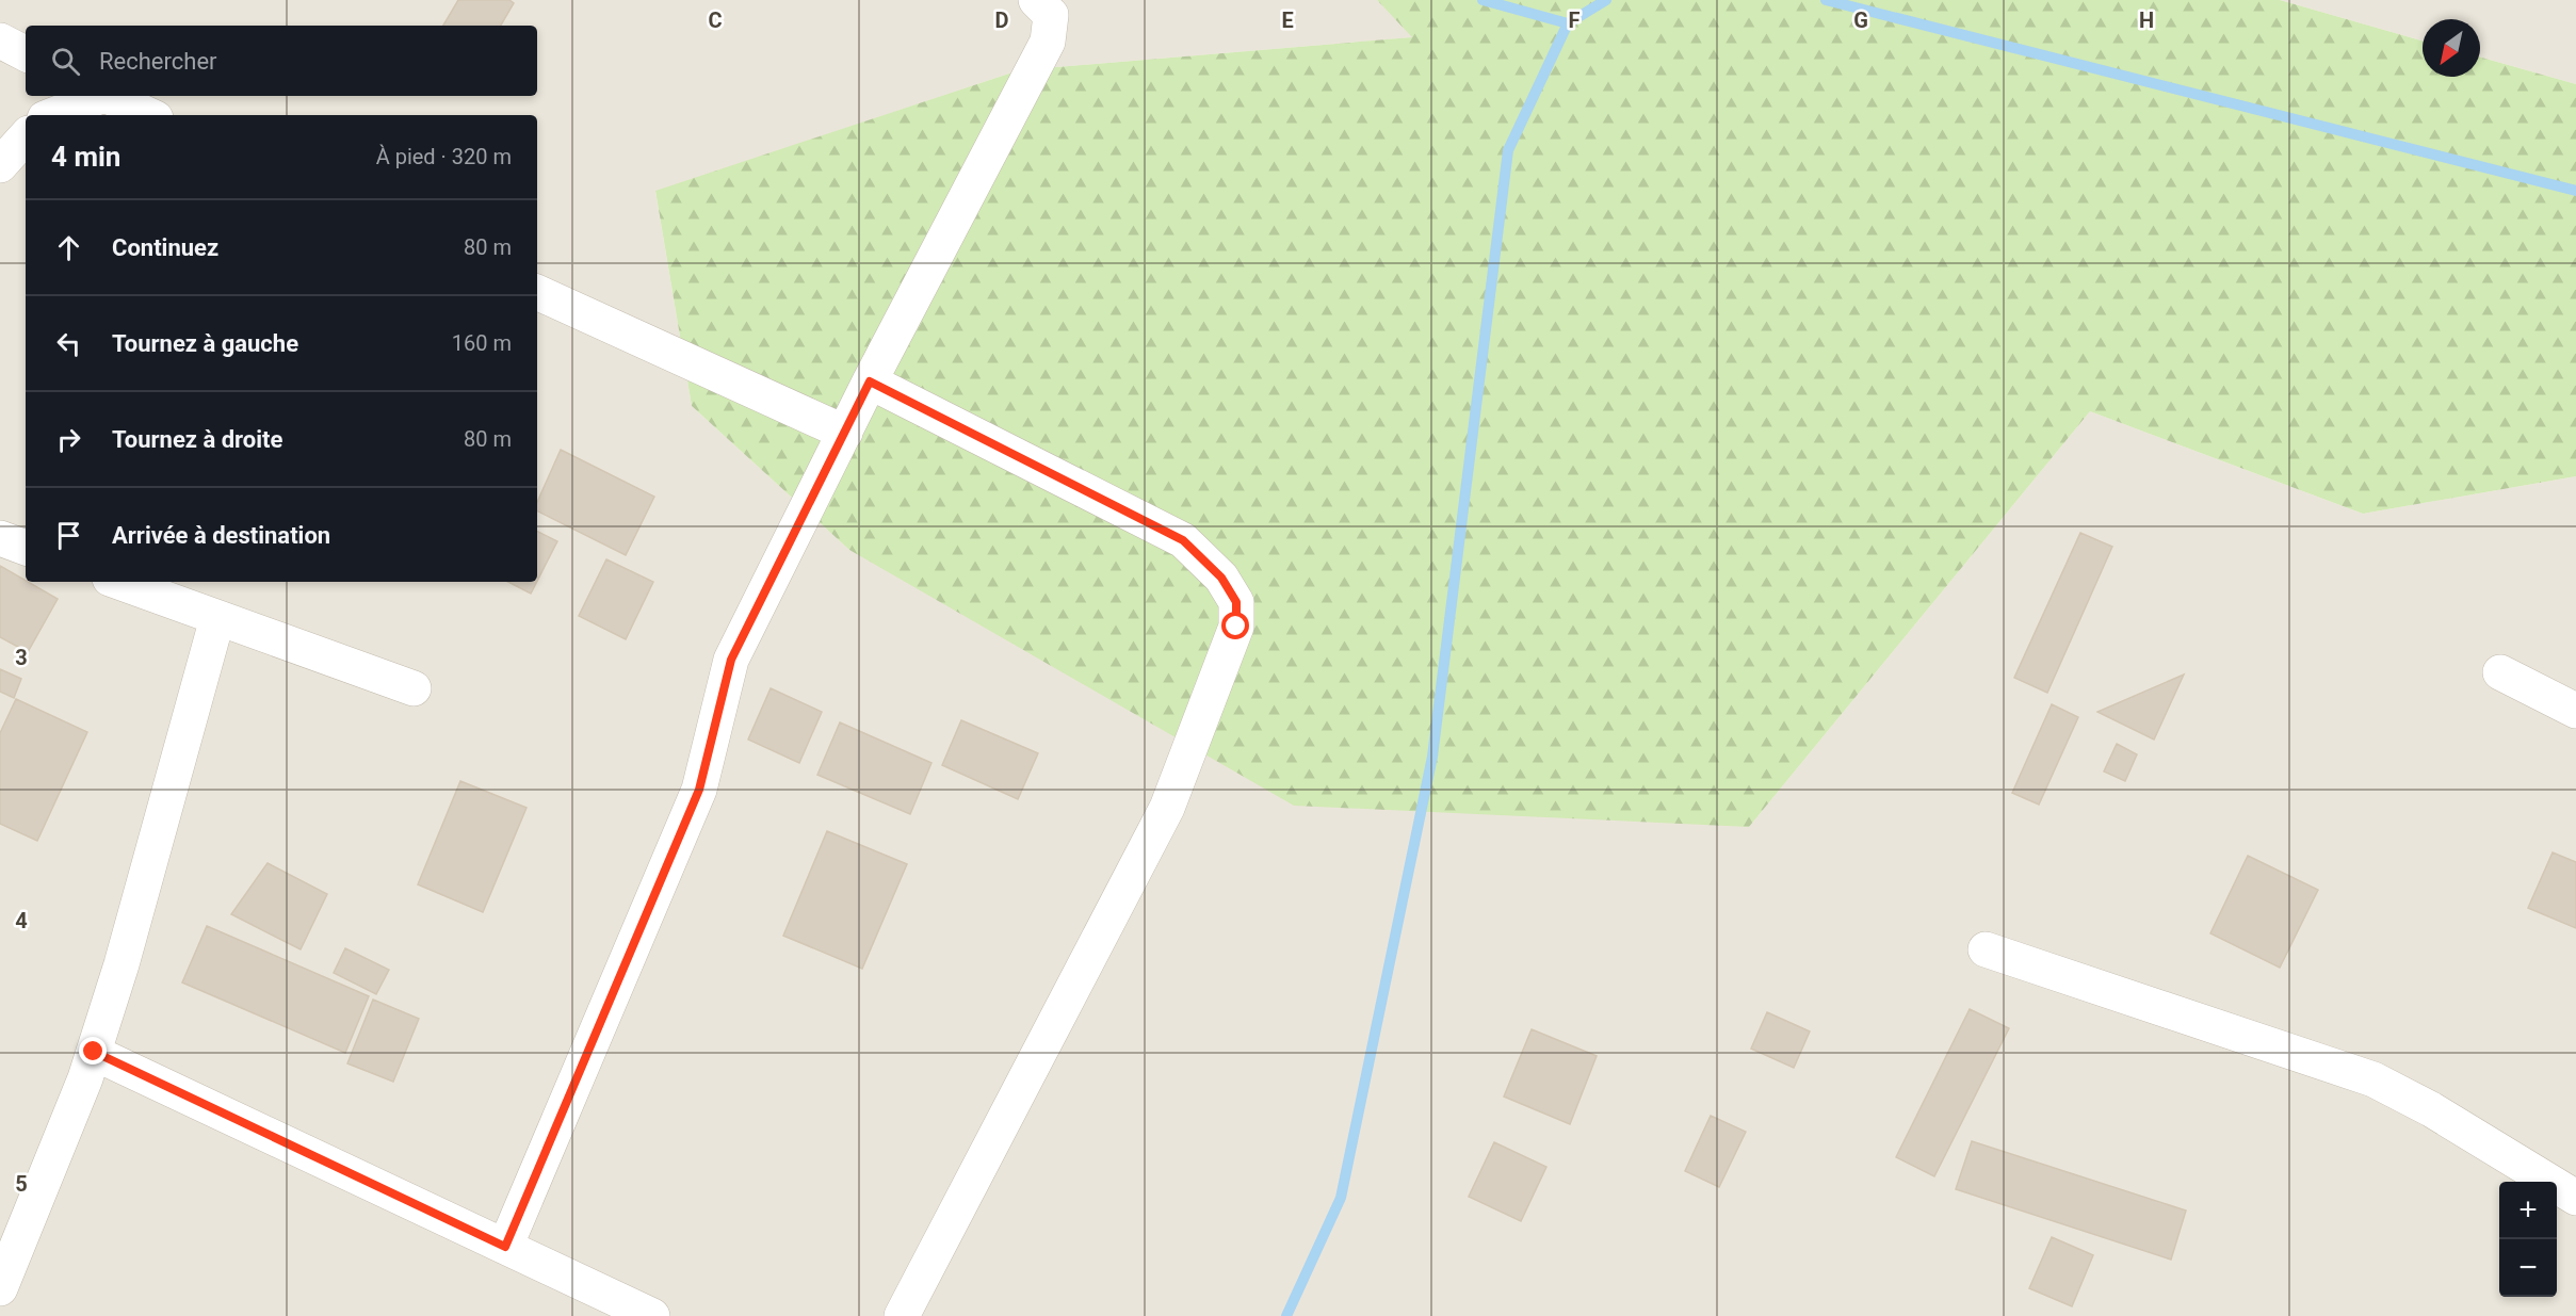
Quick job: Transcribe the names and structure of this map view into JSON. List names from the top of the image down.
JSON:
{
  "north": "bottom left",
  "page": {
    "search": "Rechercher",
    "heading": ["4 min", "À pied · 320 m"],
    "list": [
      ["Continuez", "80 m"],
      ["Tournez à gauche", "160 m"],
      ["Tournez à droite", "80 m"],
      "Arrivée à destination"
    ],
    "map_buttons": ["+", "−"]
  },
  "grid": {
    "columns": [
      "C",
      "D",
      "E",
      "F",
      "G",
      "H"
    ],
    "rows": ["3", "4", "5"]
  }
}
